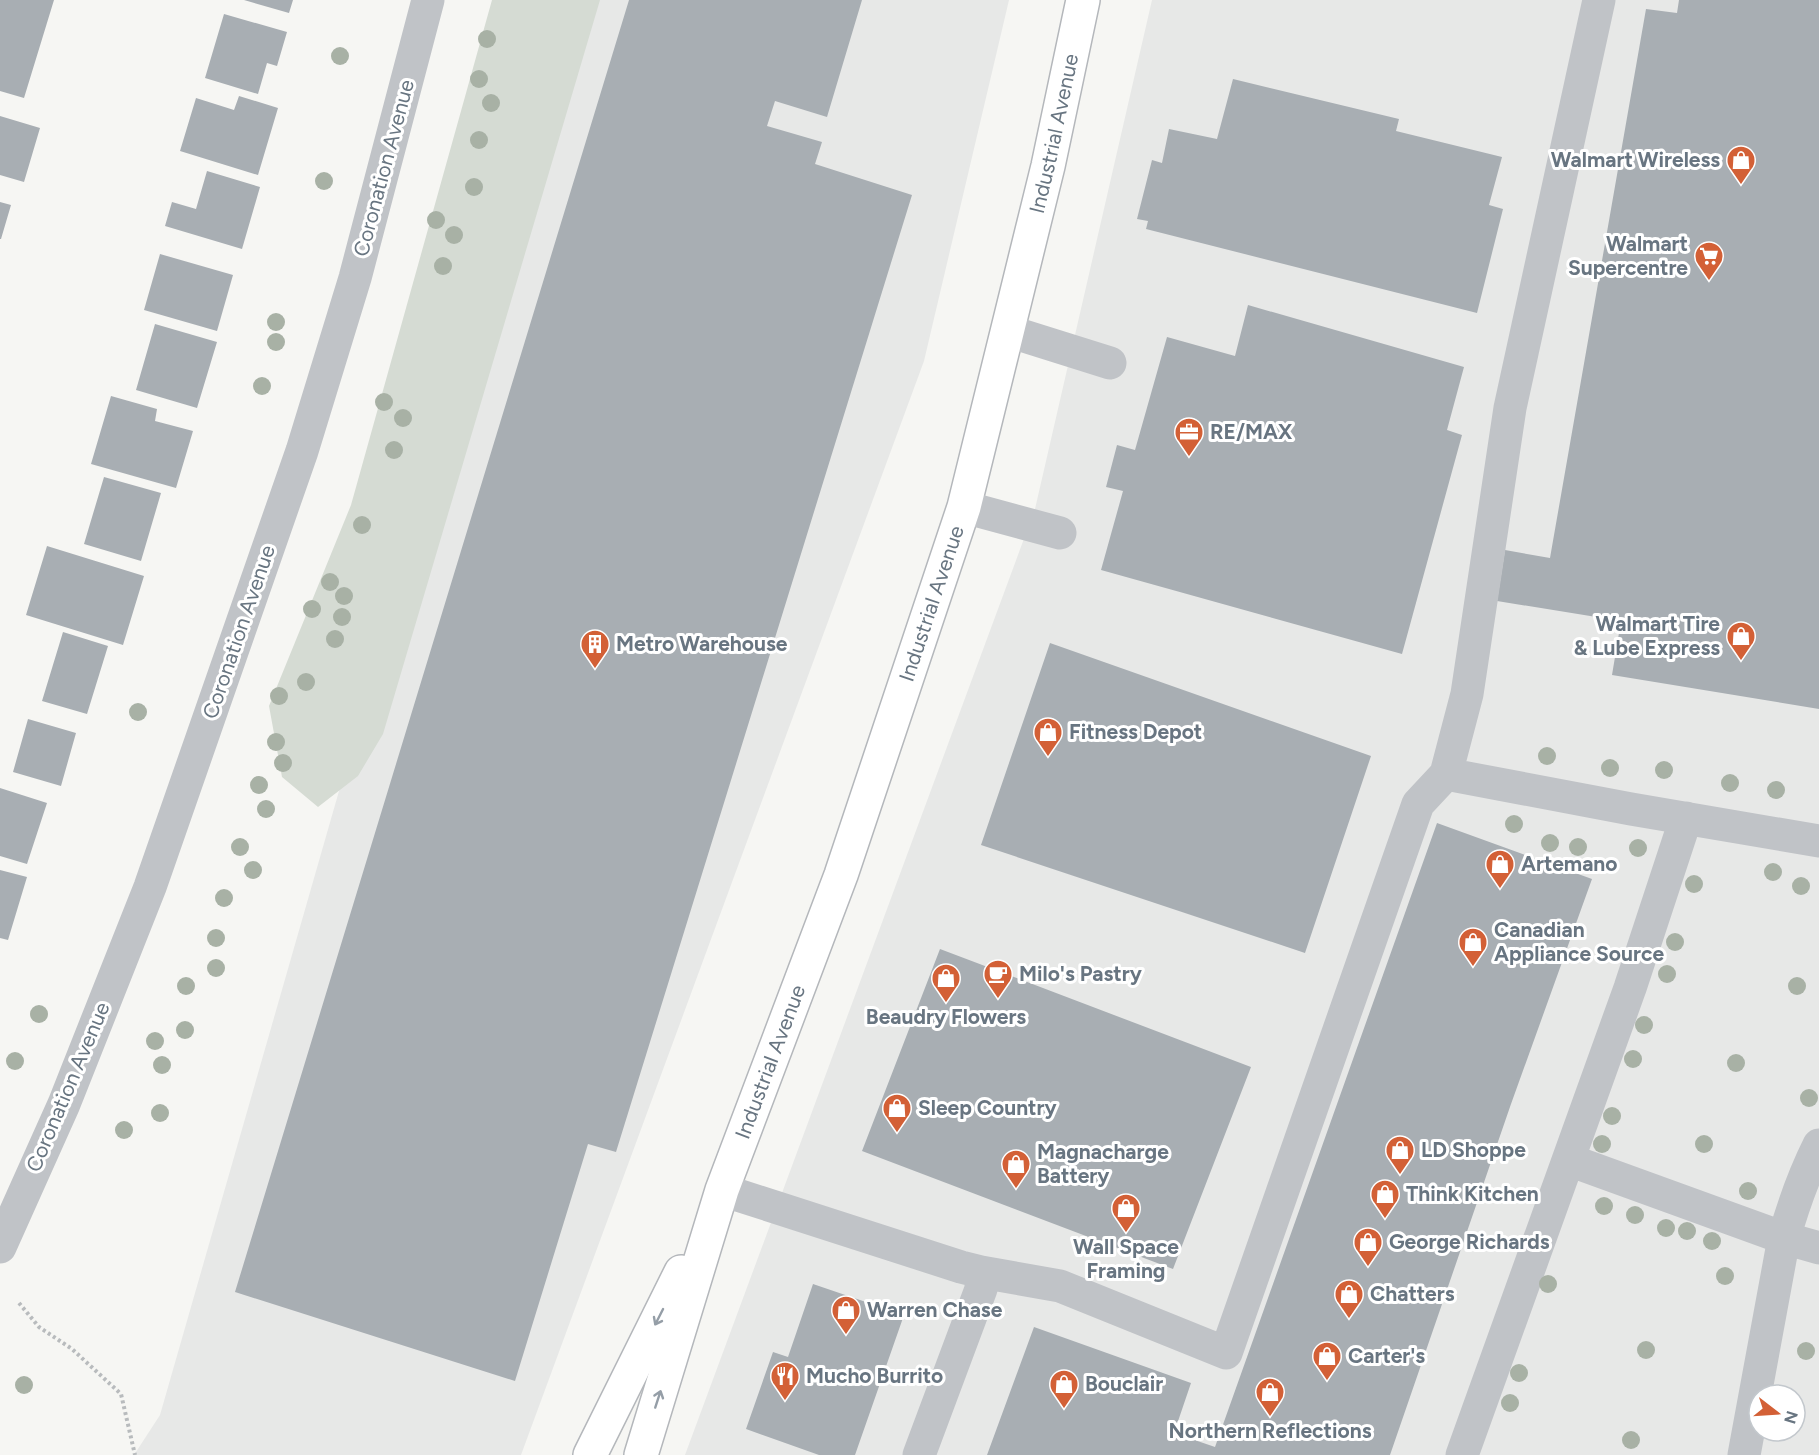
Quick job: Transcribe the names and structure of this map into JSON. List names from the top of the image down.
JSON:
{
  "streets": {
    "main road": ["Industrial Avenue"],
    "street": ["Coronation Avenue"]
  },
  "places": {
    "shop": [
      "Walmart Wireless",
      "Walmart Tire & Lube Express",
      "Fitness Depot",
      "Artemano",
      "Canadian Appliance Source",
      "Beaudry Flowers",
      "Sleep Country",
      "LD Shoppe",
      "Magnacharge Battery",
      "Think Kitchen",
      "Wall Space Framing",
      "George Richards",
      "Chatters",
      "Warren Chase",
      "Carter's",
      "Bouclair",
      "Northern Reflections"
    ],
    "supermarket": ["Walmart Supercentre"],
    "office": ["RE/MAX"],
    "building": ["Metro Warehouse"],
    "cafe": ["Milo's Pastry"],
    "restaurant": ["Mucho Burrito"]
  },
  "north": "right"
}
